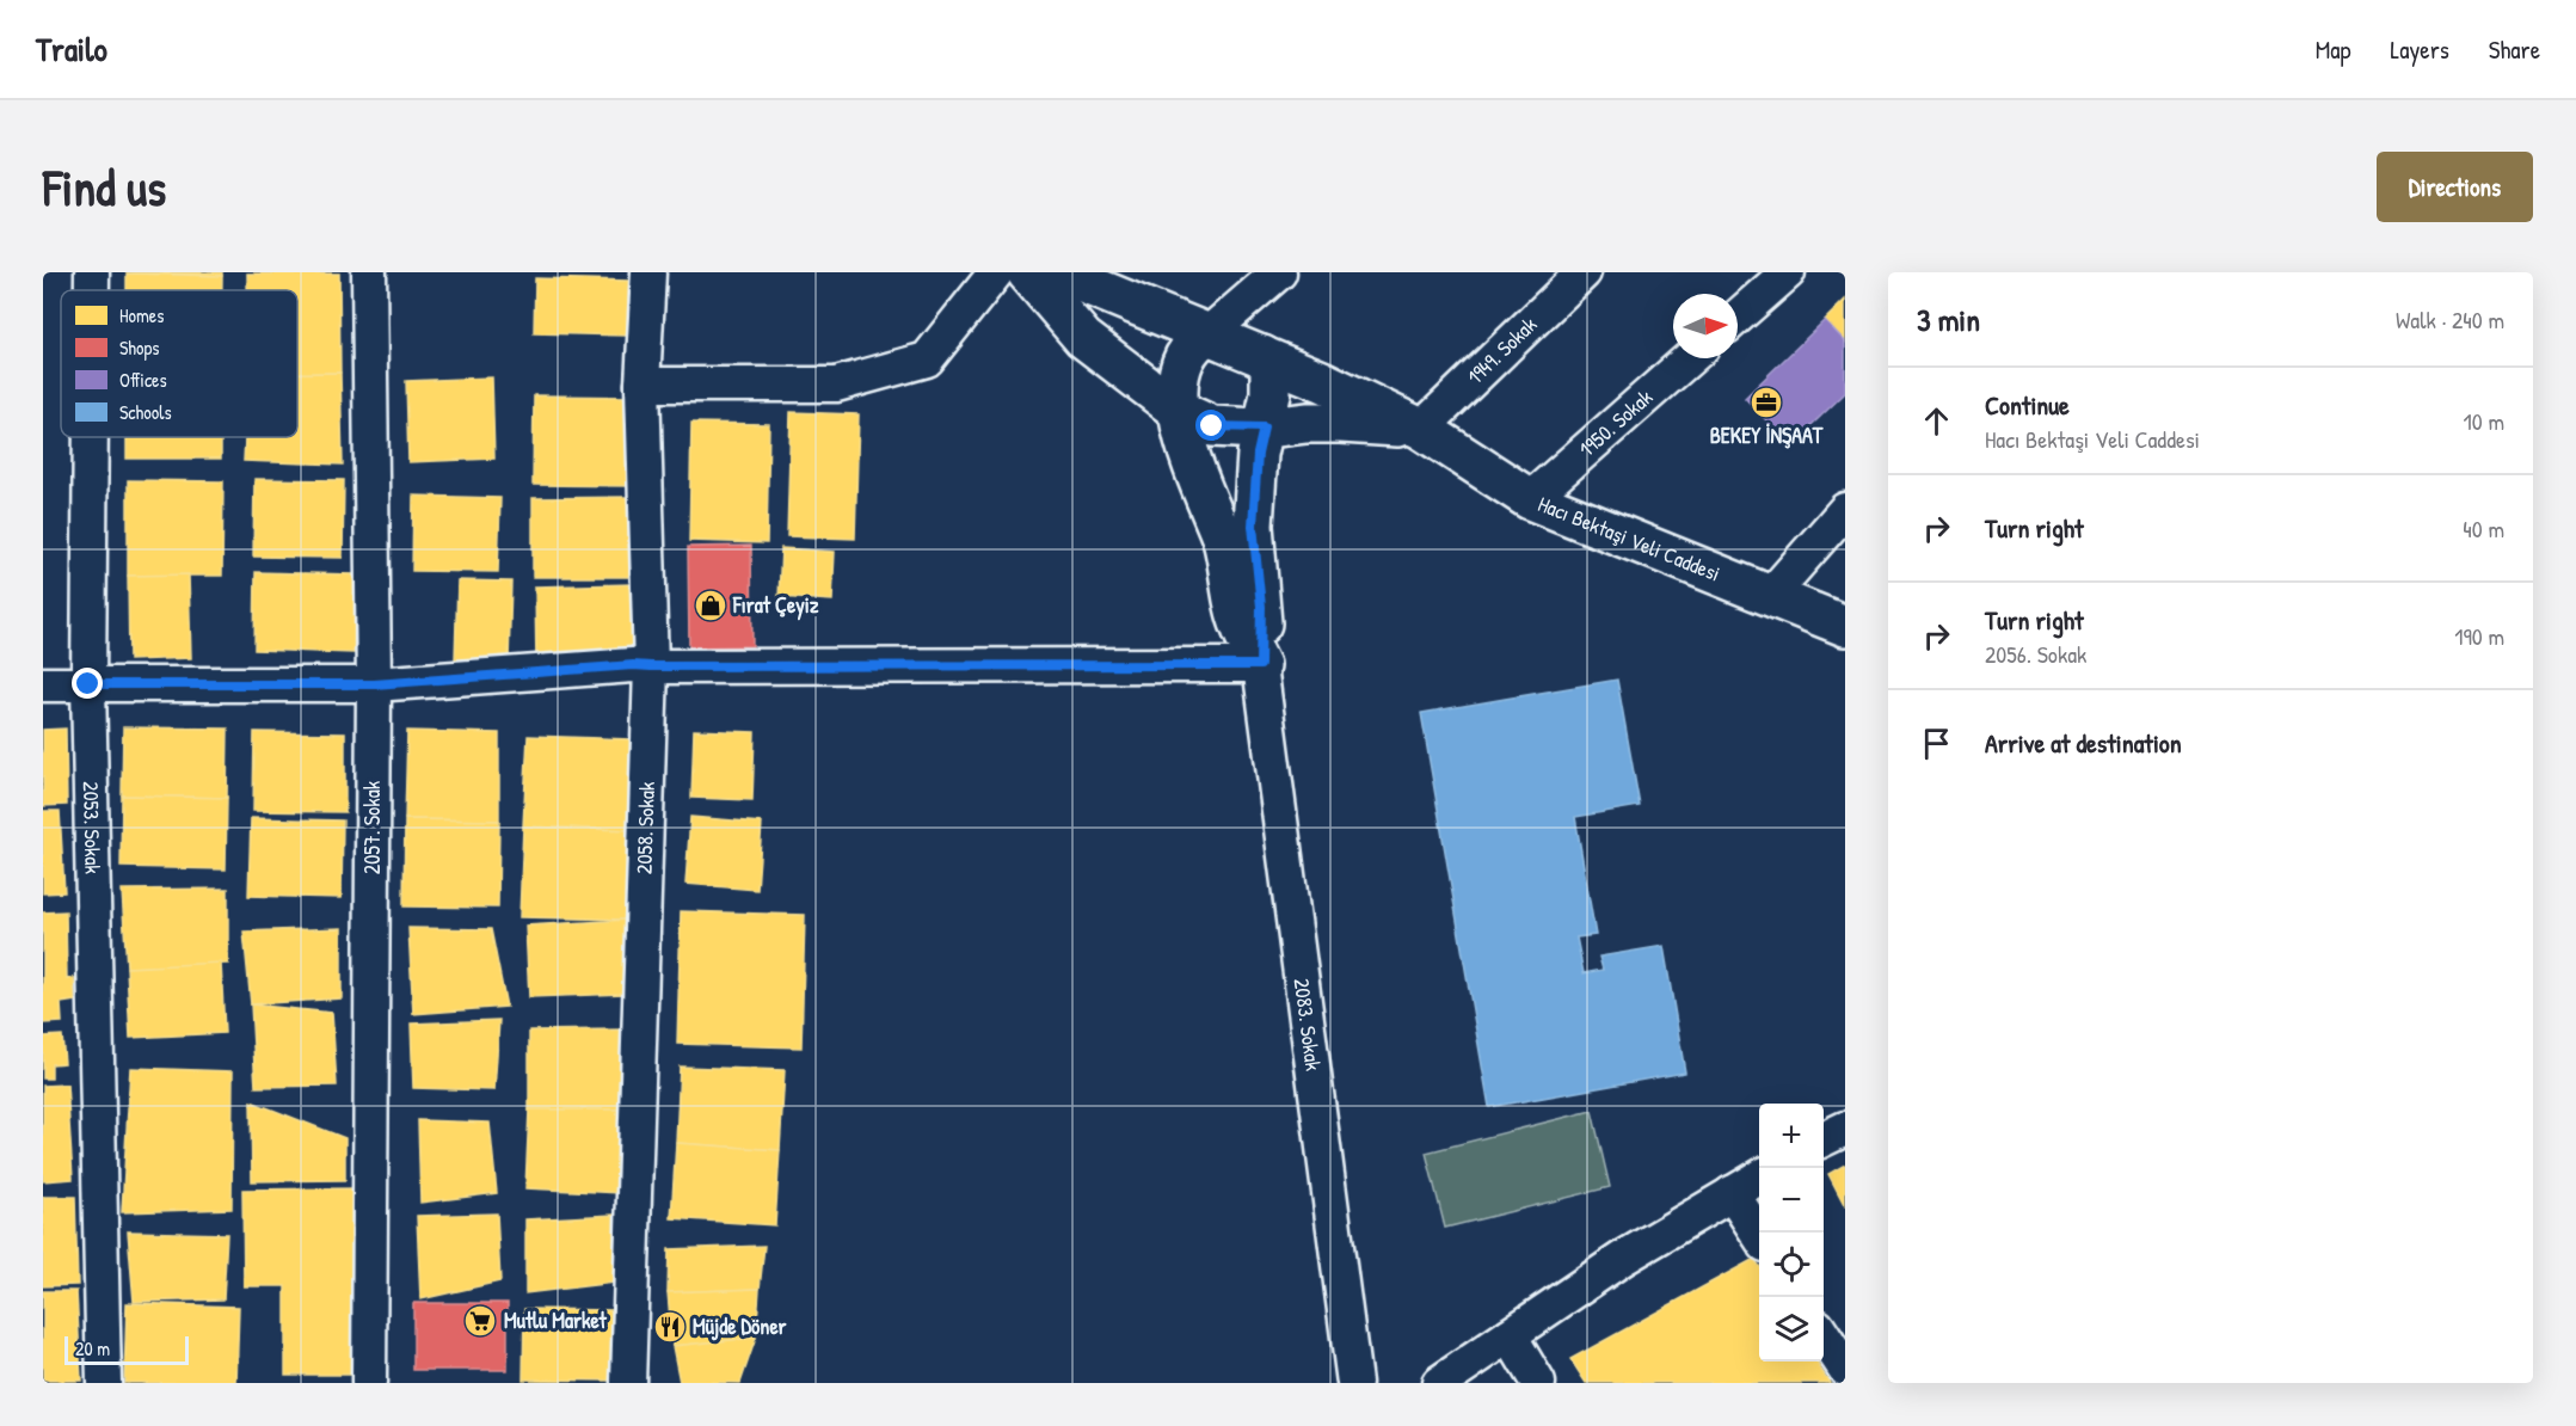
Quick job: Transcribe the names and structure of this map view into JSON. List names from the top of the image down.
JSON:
{
  "streets": {
    "street": [
      "1949. Sokak",
      "1950. Sokak",
      "Hacı Bektaşi Veli Caddesi",
      "2053. Sokak",
      "2057. Sokak",
      "2058. Sokak",
      "2083. Sokak"
    ]
  },
  "crossings": [
    ["1949. Sokak", "Hacı Bektaşi Veli Caddesi"],
    ["1950. Sokak", "Hacı Bektaşi Veli Caddesi"]
  ],
  "places": {
    "office": ["BEKEY İNŞAAT"],
    "shop": ["Fırat Çeyiz"],
    "supermarket": ["Mutlu Market"],
    "restaurant": ["Müjde Döner"]
  },
  "legend": [
    "Homes",
    "Shops",
    "Offices",
    "Schools"
  ],
  "scale_bar": "20 m",
  "north": "right",
  "page": {
    "header": "Trailo",
    "nav": ["Map", "Layers", "Share"],
    "buttons": "Directions",
    "title": "Find us",
    "heading": ["3 min", "Walk · 240 m"],
    "list": [
      ["Continue", "Hacı Bektaşi Veli Caddesi", "10 m"],
      ["Turn right", "40 m"],
      ["Turn right", "2056. Sokak", "190 m"],
      "Arrive at destination"
    ],
    "map_buttons": ["+", "−"],
    "scale": "20 m"
  }
}
